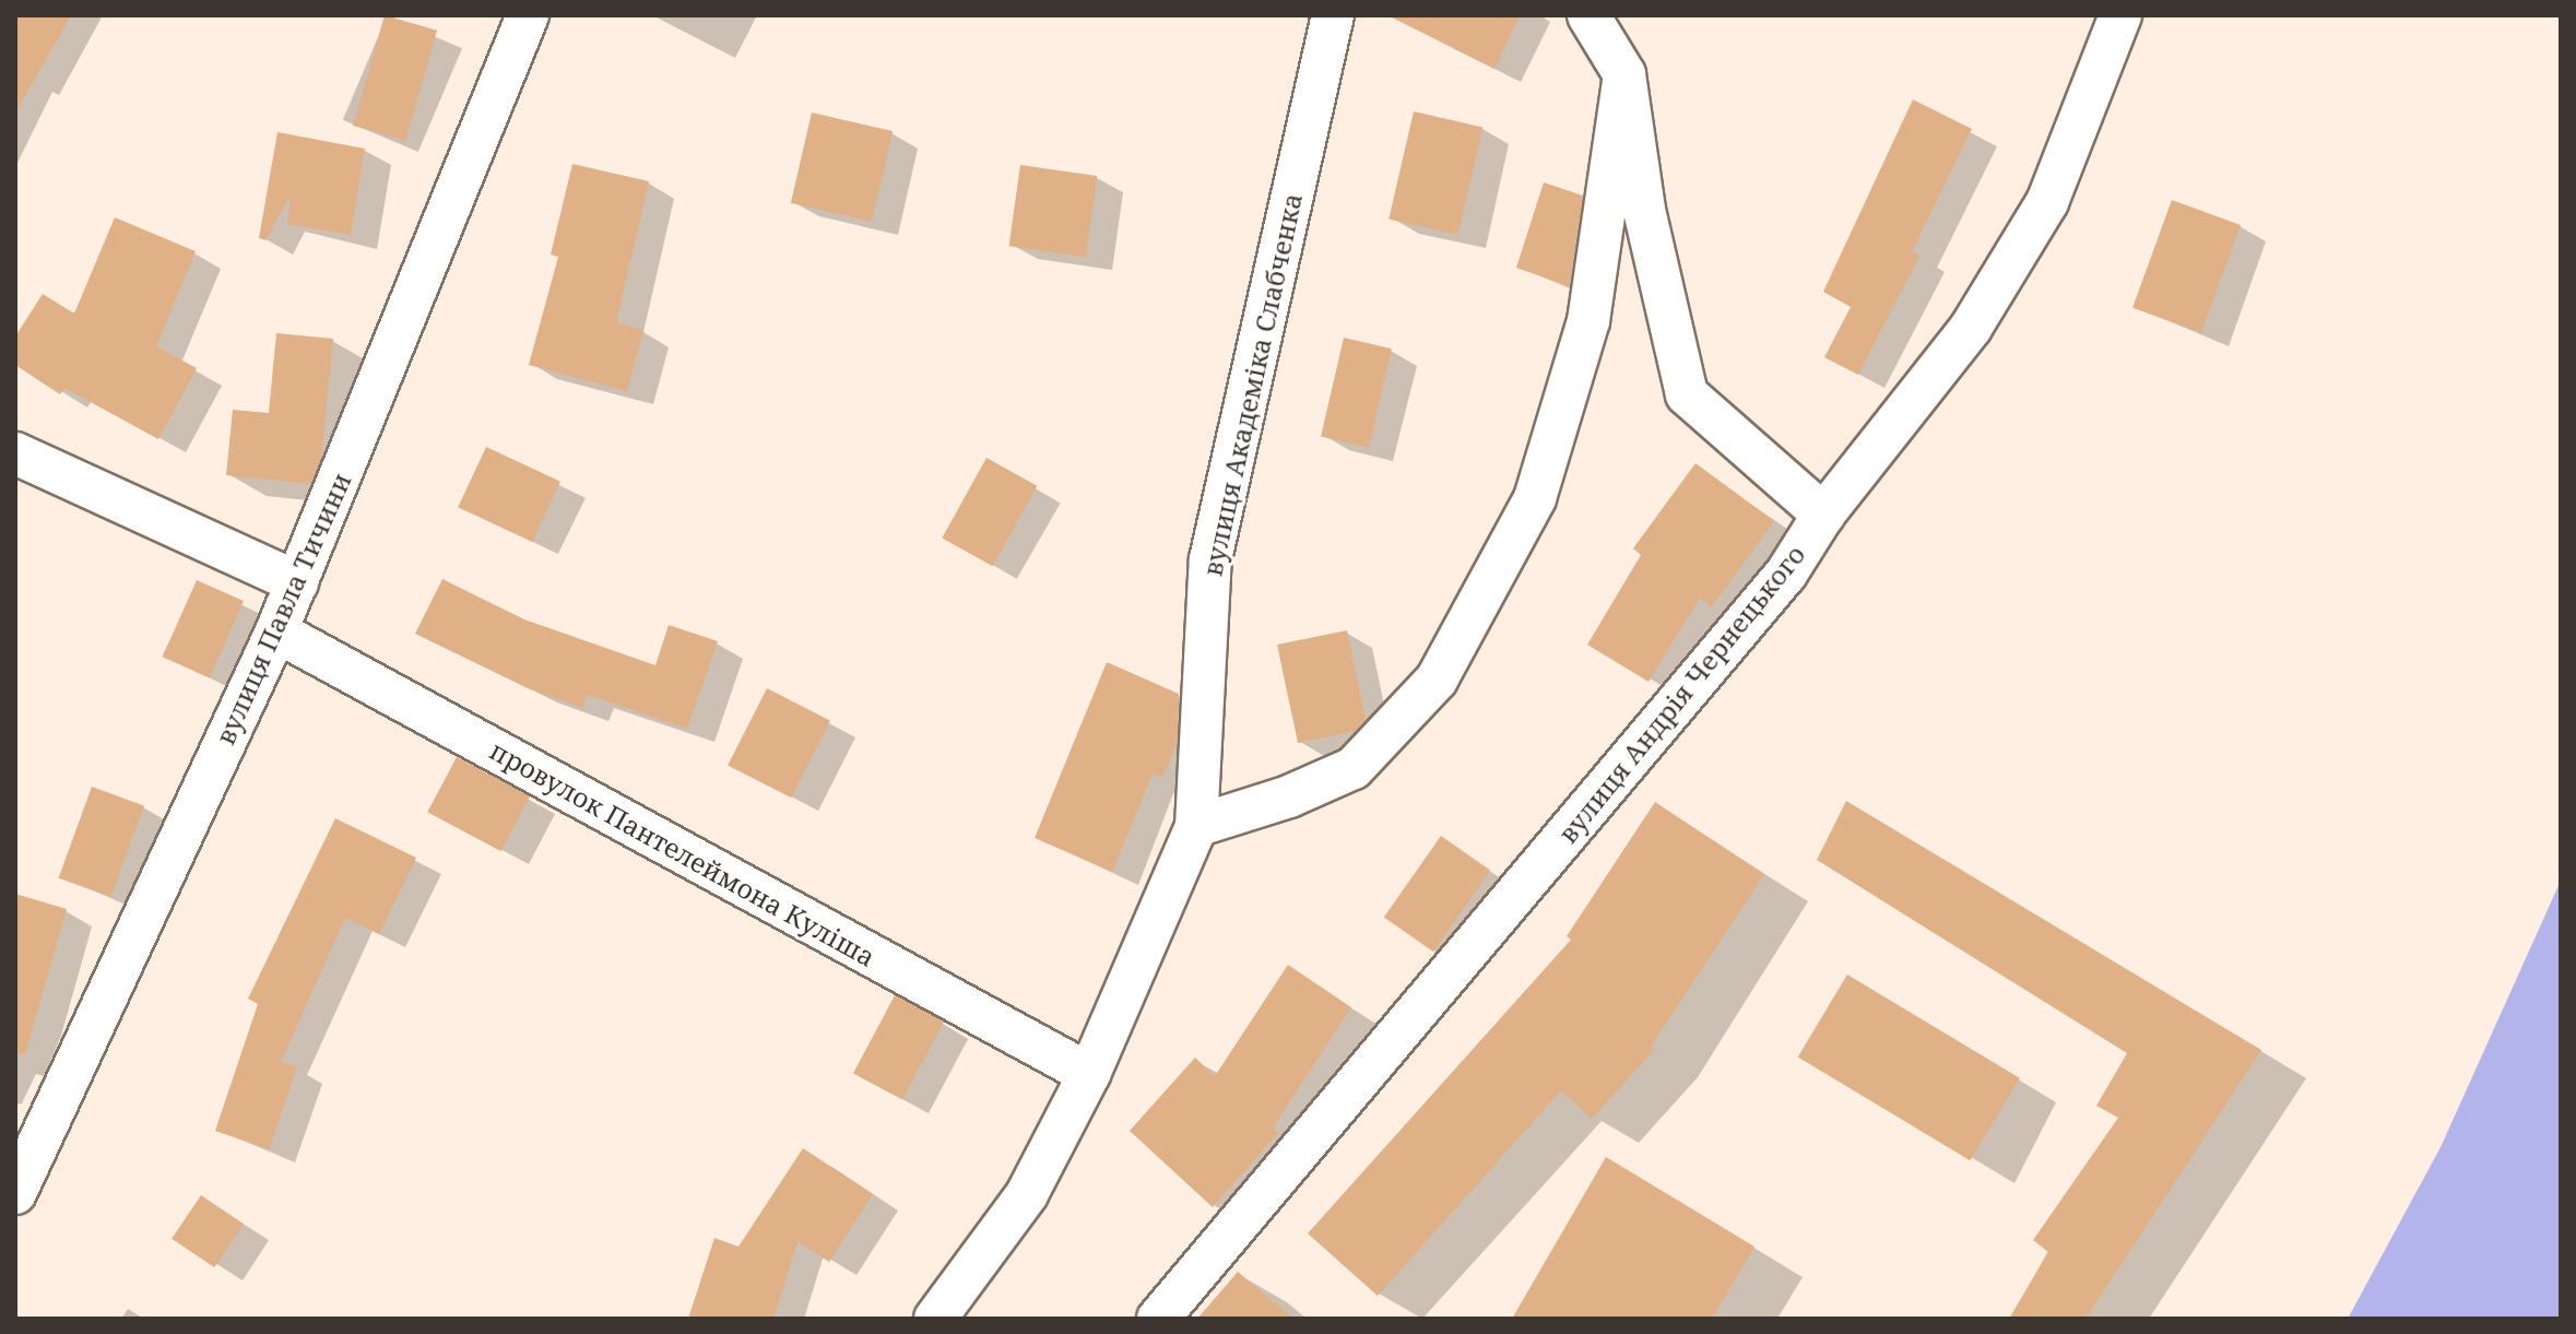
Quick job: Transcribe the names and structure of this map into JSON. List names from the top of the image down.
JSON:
{
  "streets": {
    "street": [
      "вулиця Академіка Слабченка",
      "вулиця Павла Тичини",
      "вулиця Андрія Чернецького",
      "провулок Пантелеймона Куліша"
    ]
  },
  "crossings": [
    ["вулиця Академіка Слабченка", "провулок Пантелеймона Куліша"],
    ["вулиця Павла Тичини", "провулок Пантелеймона Куліша"]
  ]
}
